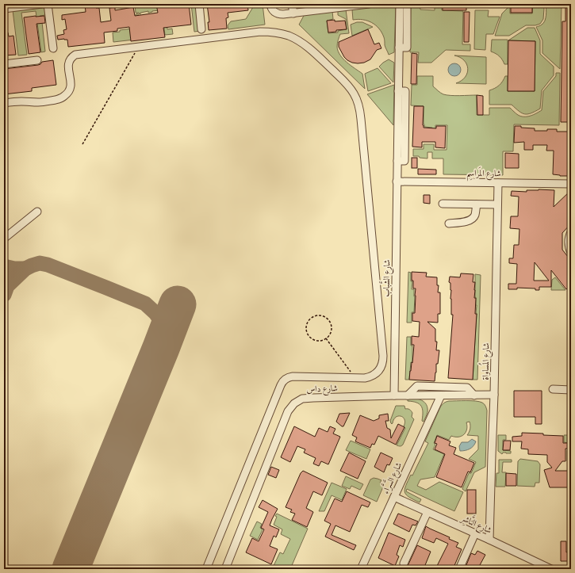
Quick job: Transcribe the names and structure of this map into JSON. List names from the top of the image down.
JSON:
{
  "streets": {
    "street": [
      "شارع المَراسِم",
      "شارع الشَّباب",
      "شارع المُساواة",
      "شارع داس",
      "شارع السَّرَّاء",
      "شارع النَّاشِر"
    ]
  },
  "crossings": [
    ["شارع المَراسِم", "شارع الشَّباب"],
    ["شارع المَراسِم", "شارع المُساواة"],
    ["شارع الشَّباب", "شارع داس"],
    ["شارع المُساواة", "شارع داس"],
    ["شارع المُساواة", "شارع النَّاشِر"],
    ["شارع داس", "شارع السَّرَّاء"],
    ["شارع السَّرَّاء", "شارع النَّاشِر"]
  ]
}
